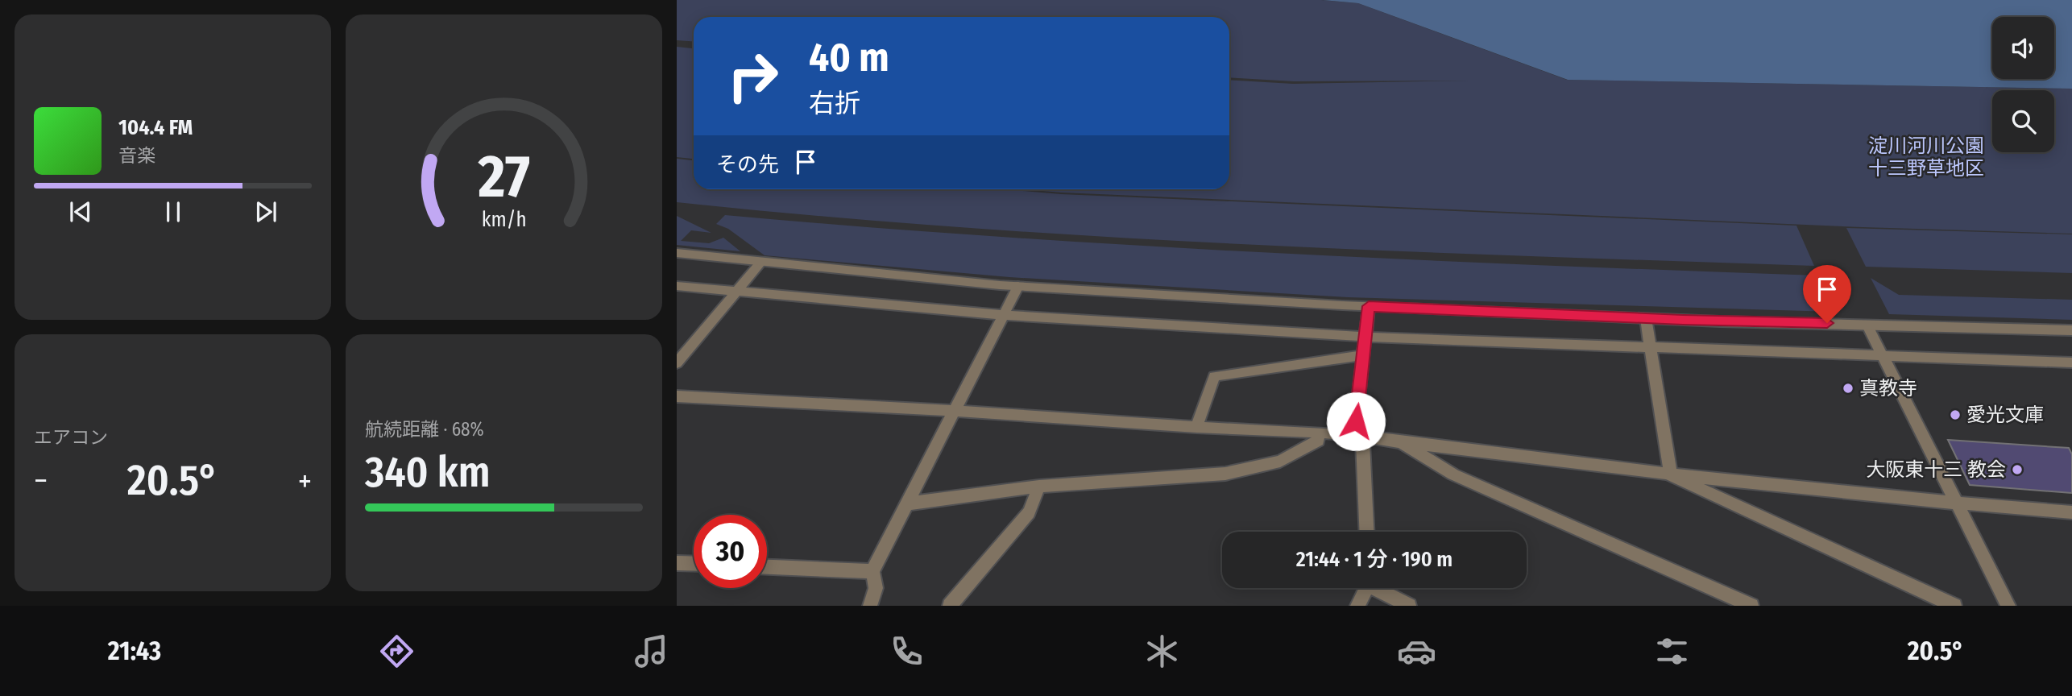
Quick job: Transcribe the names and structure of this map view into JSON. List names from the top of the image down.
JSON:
{
  "parks": ["淀川河川公園 十三野草地区"],
  "places": ["真教寺", "愛光文庫", "大阪東十三 教会"],
  "page": {
    "turn": ["40 m", "右折"],
    "song": ["104.4 FM", "音楽"],
    "then": "その先",
    "tile": [
      "エアコン",
      ["航続距離 · 68%", "340 km"]
    ],
    "heat": ["−", "20.5°", "+"],
    "limit": "30",
    "trip": "21:44 · 1 分 · 190 m",
    "tabs": ["21:43", "20.5°"],
    "gauge": ["27", "km/h"]
  }
}
